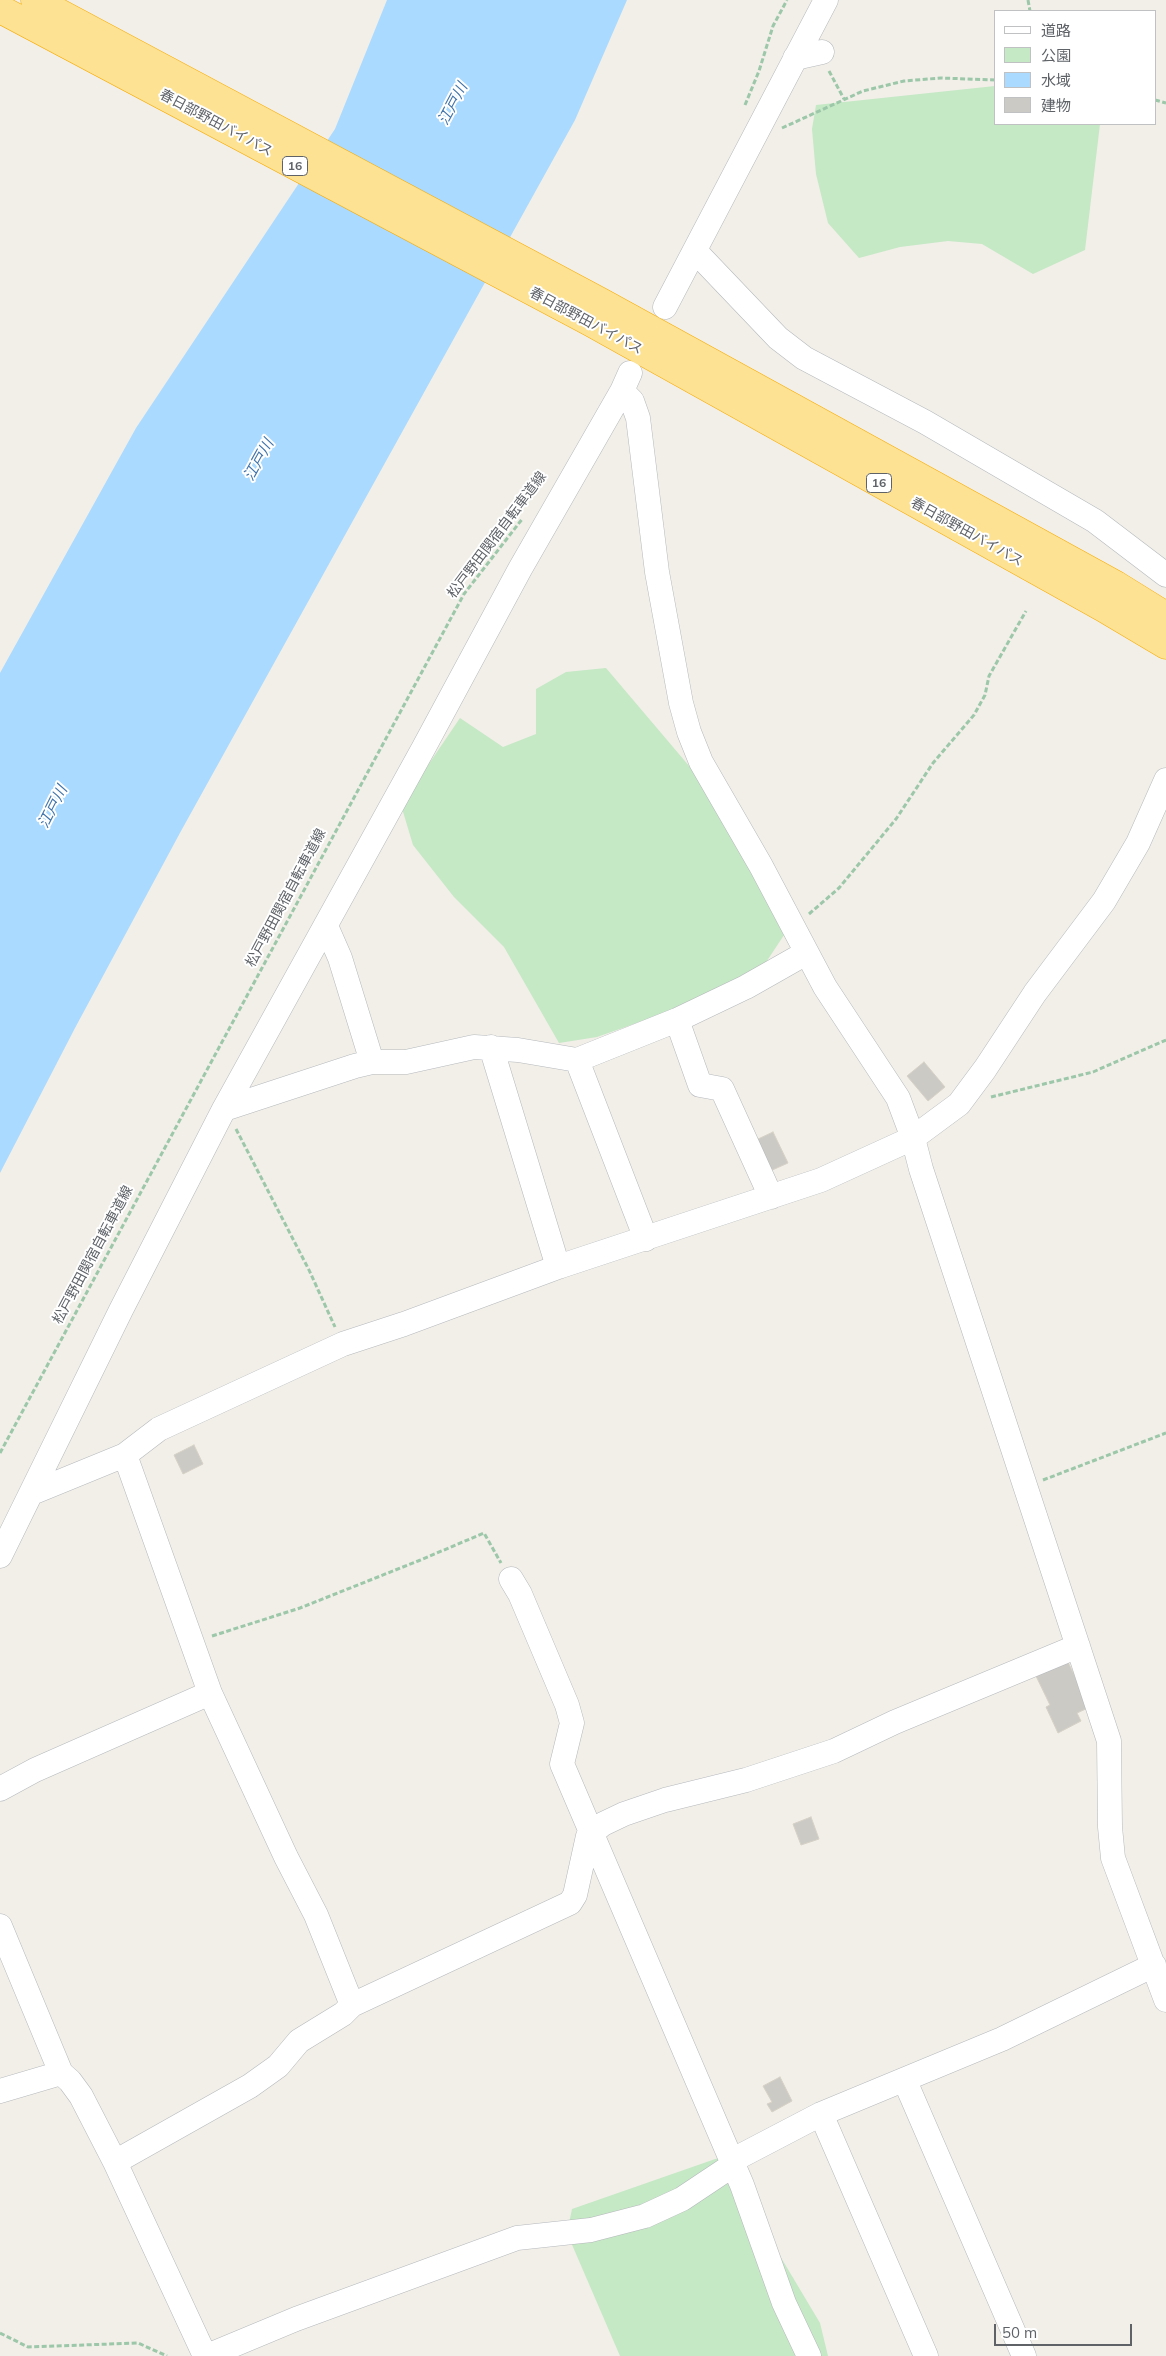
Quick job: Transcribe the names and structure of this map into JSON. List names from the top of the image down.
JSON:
{
  "streets": {
    "highway": ["春日部野田バイパス", "16"],
    "path": ["松戸野田関宿自転車道線"]
  },
  "water": ["江戸川"],
  "legend": [
    "道路",
    "公園",
    "水域",
    "建物"
  ],
  "scale_bar": "50 m"
}
